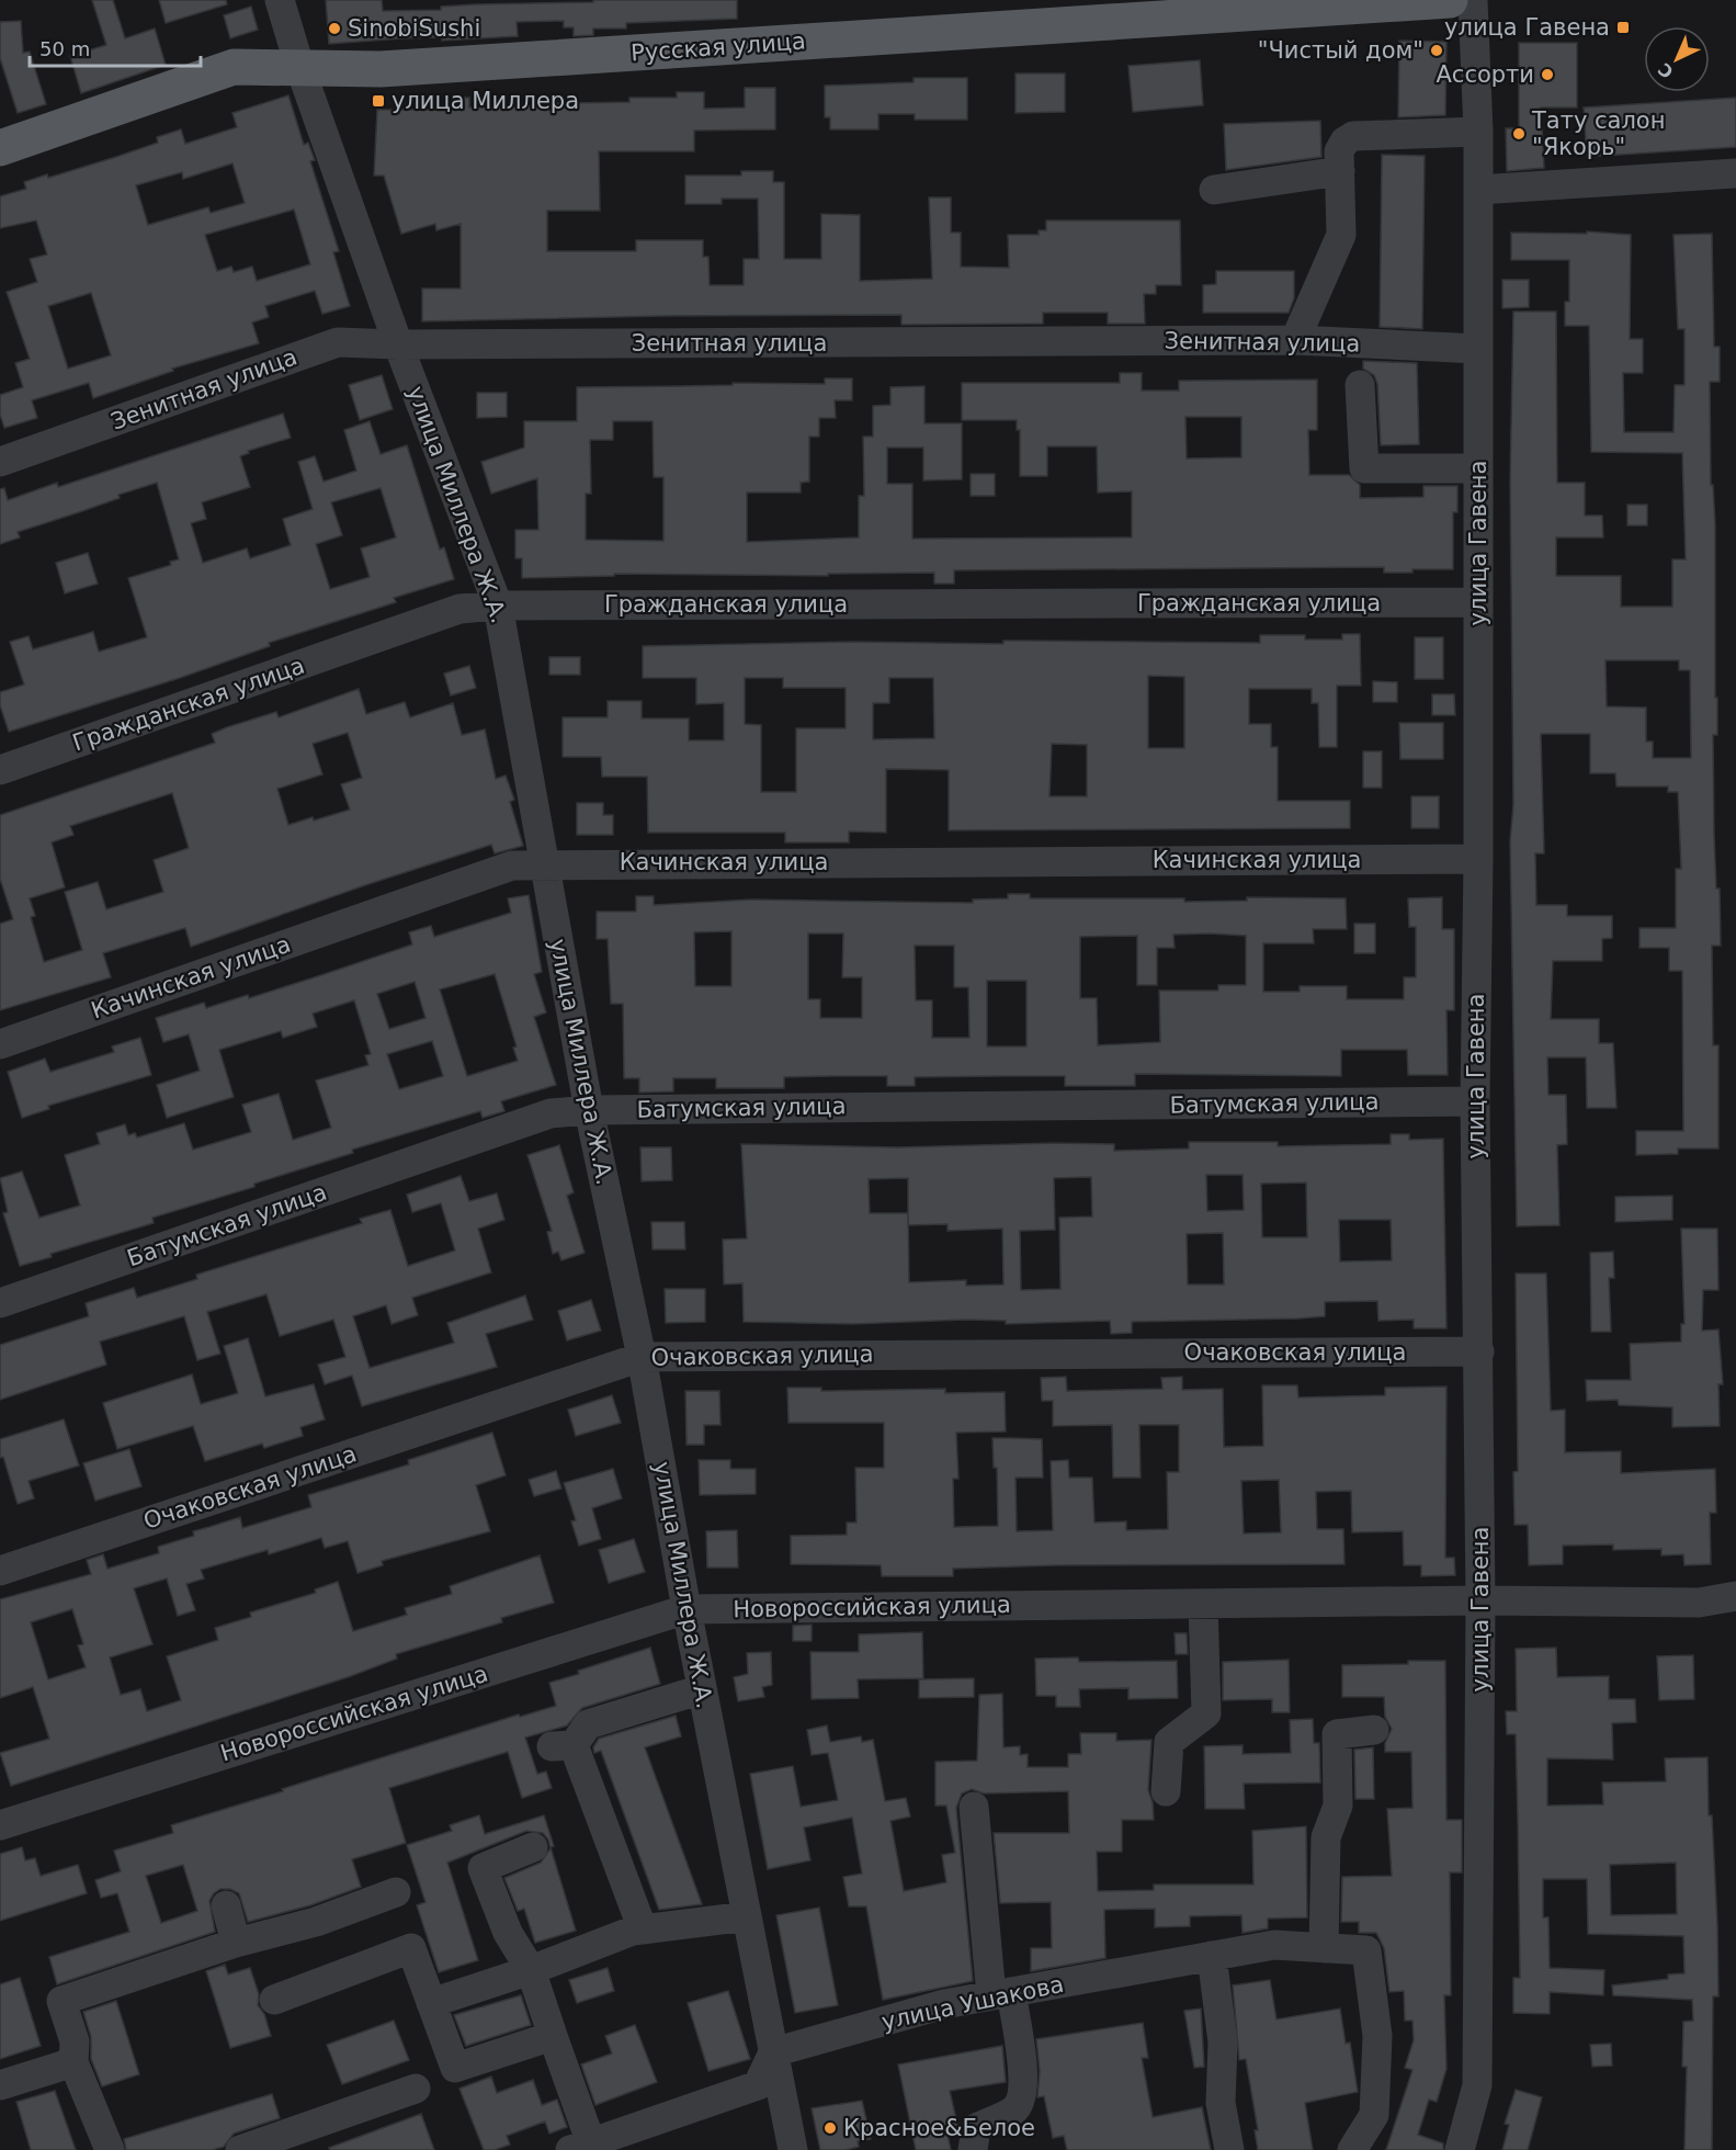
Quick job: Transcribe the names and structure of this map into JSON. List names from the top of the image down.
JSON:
{
  "streets": {
    "main road": ["Русская улица"],
    "street": [
      "Зенитная улица",
      "улица Миллера Ж.А.",
      "улица Гавена",
      "Гражданская улица",
      "Качинская улица",
      "Батумская улица",
      "Очаковская улица",
      "Новороссийская улица",
      "улица Ушакова"
    ]
  },
  "crossings": [
    ["Русская улица", "улица Миллера Ж.А."],
    ["Зенитная улица", "улица Миллера Ж.А."],
    ["Зенитная улица", "улица Гавена"],
    ["улица Миллера Ж.А.", "Гражданская улица"],
    ["улица Миллера Ж.А.", "Качинская улица"],
    ["улица Миллера Ж.А.", "Батумская улица"],
    ["улица Миллера Ж.А.", "Очаковская улица"],
    ["улица Миллера Ж.А.", "Новороссийская улица"],
    ["улица Миллера Ж.А.", "улица Ушакова"],
    ["улица Гавена", "Гражданская улица"],
    ["улица Гавена", "Качинская улица"],
    ["улица Гавена", "Батумская улица"],
    ["улица Гавена", "Очаковская улица"],
    ["улица Гавена", "Новороссийская улица"]
  ],
  "places": {
    "transit": ["улица Гавена", "улица Миллера"],
    "other": [
      "SinobiSushi",
      "\"Чистый дом\"",
      "Ассорти",
      "Тату салон \"Якорь\"",
      "Красное&Белое"
    ]
  },
  "scale_bar": "50 m",
  "north": "bottom left"
}
